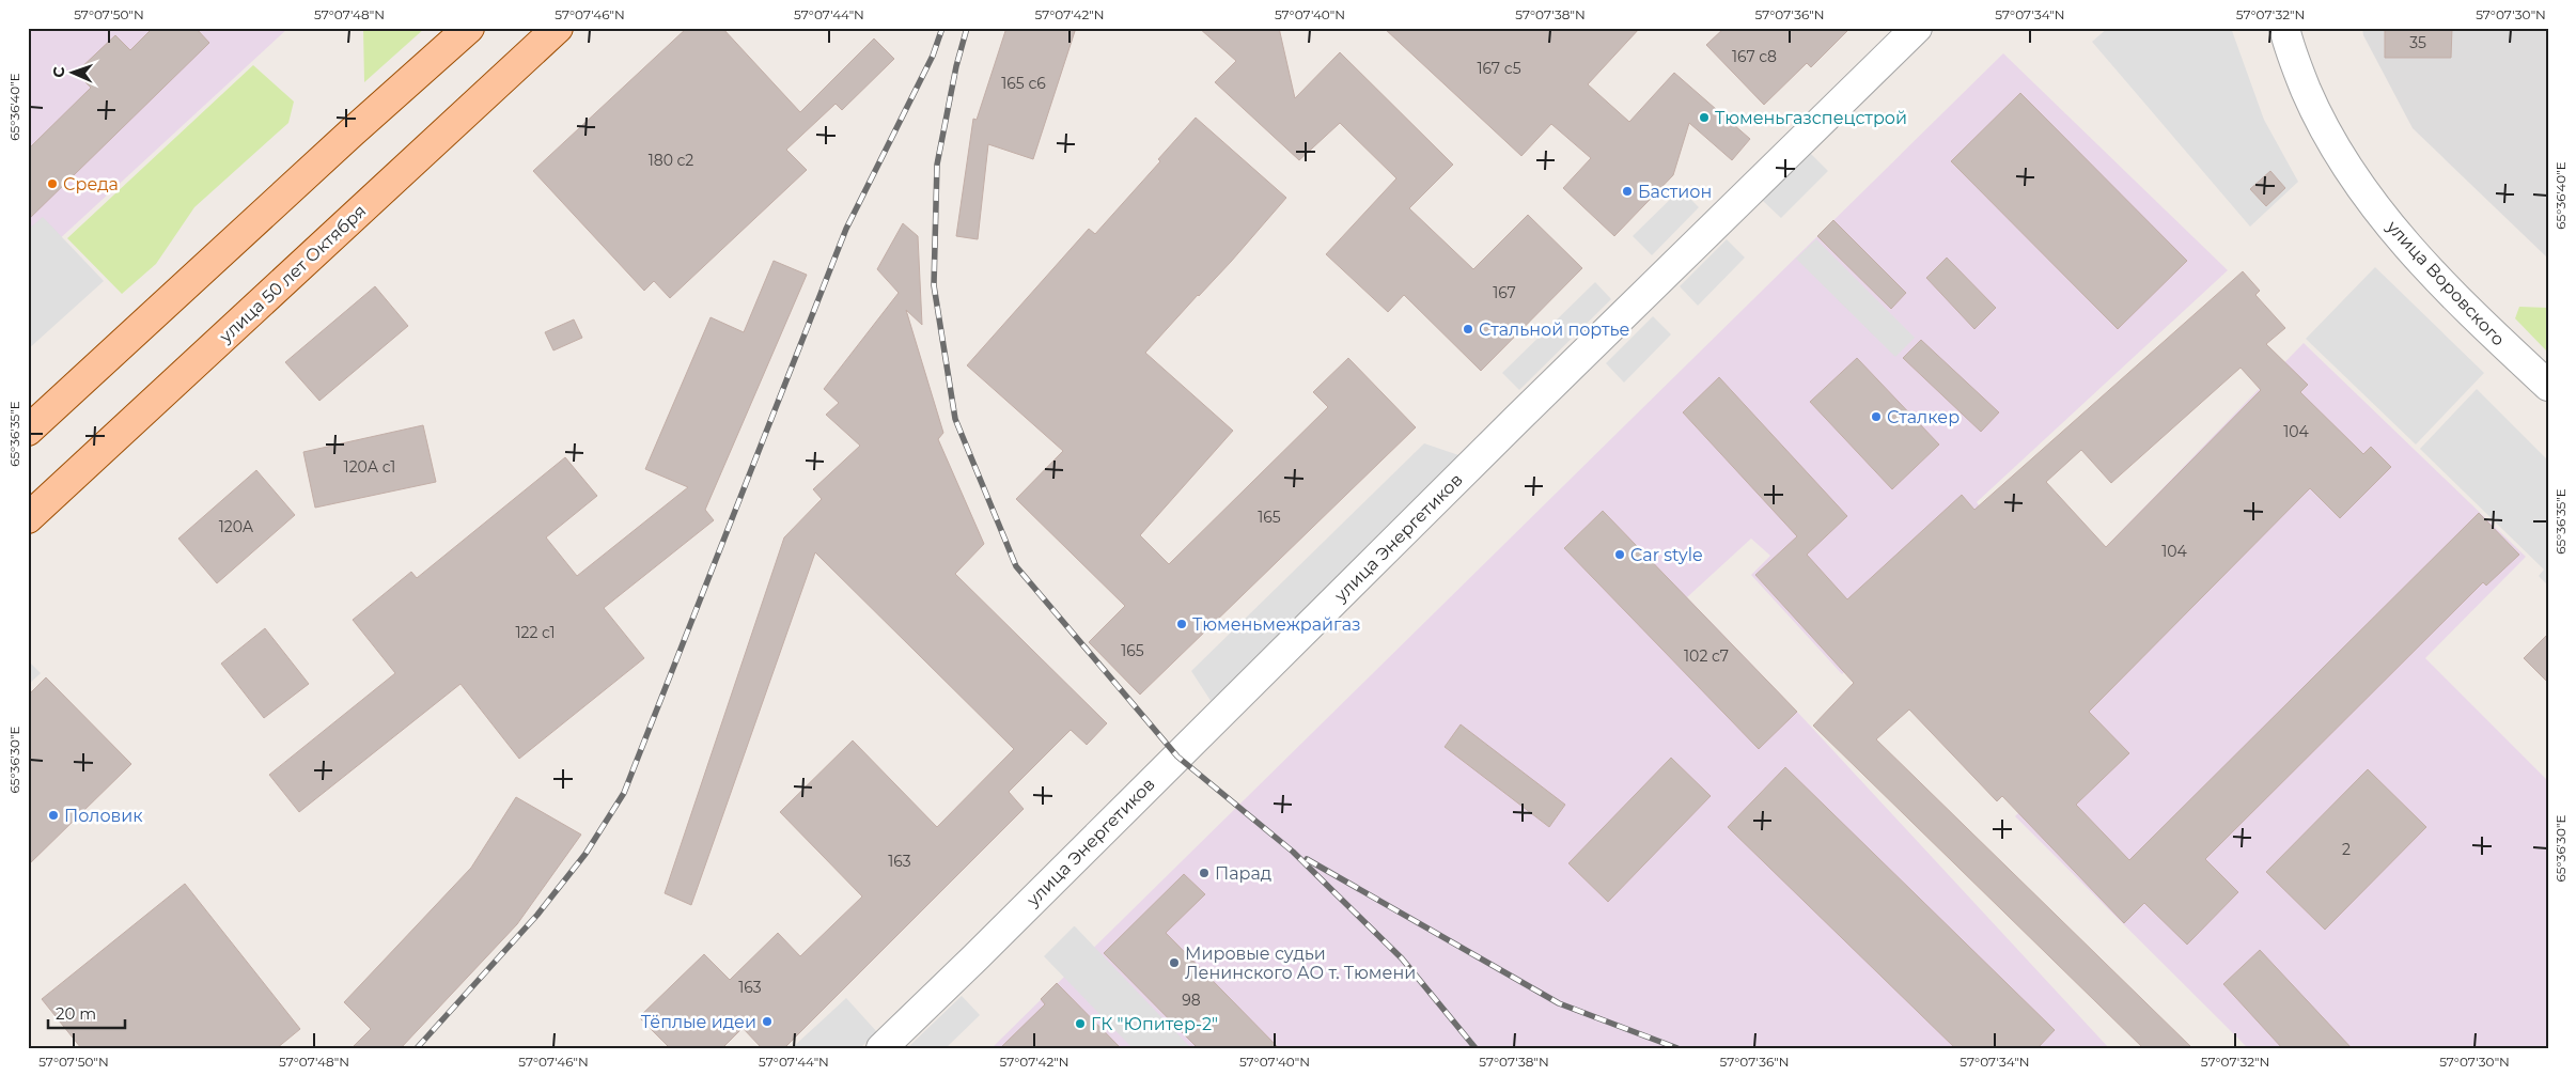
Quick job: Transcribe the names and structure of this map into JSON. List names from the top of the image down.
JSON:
{
  "streets": {
    "main road": ["улица 50 лет Октября"],
    "street": ["улица Воровского", "улица Энергетиков"]
  },
  "places": [
    "Тюменьгазспецстрой",
    "Среда",
    "Бастион",
    "Стальной портье",
    "Сталкер",
    "Car style",
    "Тюменьмежрайгаз",
    "Половик",
    "Парад",
    "Мировые судьи Ленинского АО т. Тюмени",
    "Тёплые идеи",
    "ГК \"Юпитер-2\""
  ],
  "house_numbers": [
    "35",
    "167 с8",
    "167 с5",
    "165 с6",
    "180 с2",
    "167",
    "104",
    "120А с1",
    "165",
    "120А",
    "104",
    "122 с1",
    "165",
    "102 с7",
    "2",
    "163",
    "163",
    "98"
  ],
  "scale_bar": "20 m",
  "north": "left",
  "coordinates": [
    "57°07'50\"N",
    "57°07'48\"N",
    "57°07'46\"N",
    "57°07'44\"N",
    "57°07'42\"N",
    "57°07'40\"N",
    "57°07'38\"N",
    "57°07'36\"N",
    "57°07'34\"N",
    "57°07'32\"N",
    "57°07'30\"N",
    "65°36'40\"E",
    "65°36'35\"E",
    "65°36'30\"E"
  ]
}
